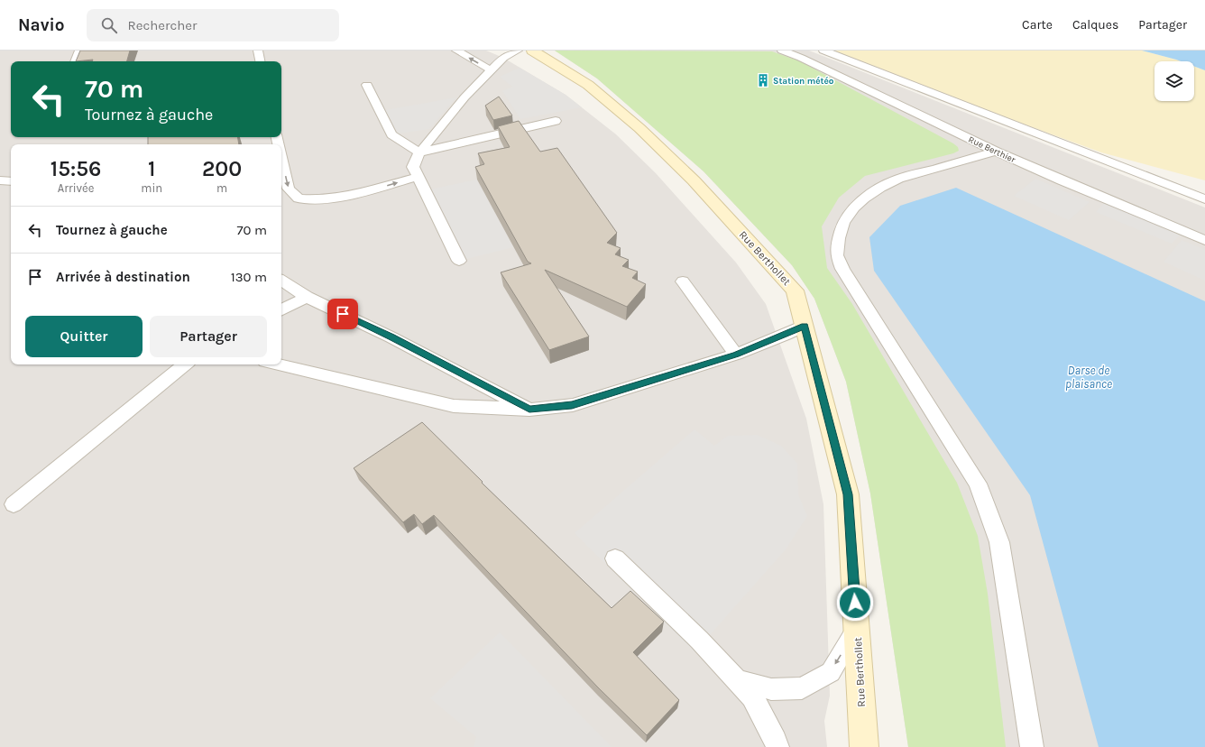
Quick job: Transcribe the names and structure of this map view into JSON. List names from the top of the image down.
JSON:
{
  "streets": {
    "main road": ["Rue Berthollet"],
    "lane": ["Rue Berthier"]
  },
  "water": ["Darse de plaisance"],
  "places": {
    "building": ["Station météo"]
  },
  "page": {
    "header": "Navio",
    "search": "Rechercher",
    "nav": ["Carte", "Calques", "Partager"],
    "turn": ["70 m", "Tournez à gauche"],
    "eta": [
      "15:56",
      "Arrivée",
      "1",
      "min",
      "200",
      "m"
    ],
    "list": [
      {
        "name": "Tournez à gauche",
        "value": "70 m"
      },
      {
        "name": "Arrivée à destination",
        "value": "130 m"
      }
    ],
    "buttons": ["Quitter", "Partager"]
  }
}
